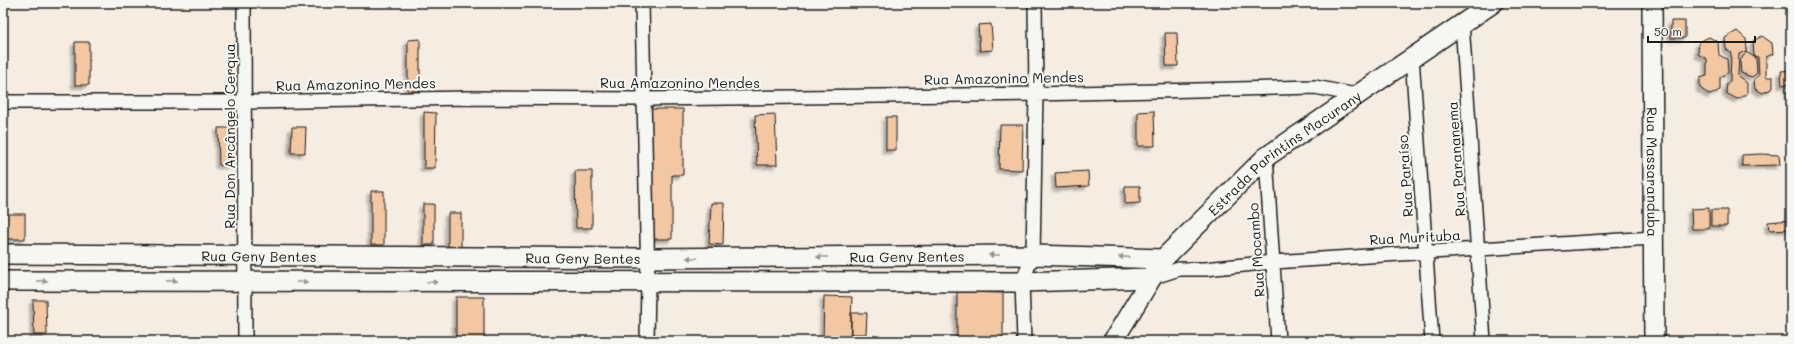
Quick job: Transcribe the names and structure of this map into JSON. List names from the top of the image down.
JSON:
{
  "streets": {
    "street": [
      "Rua Amazonino Mendes",
      "Rua Don Arcângelo Cerqua",
      "Estrada Parintins Macurany",
      "Rua Parananema",
      "Rua Massaranduba",
      "Rua Paraíso",
      "Rua Murituba",
      "Rua Mocambo",
      "Rua Geny Bentes"
    ]
  },
  "crossings": [
    ["Rua Amazonino Mendes", "Rua Don Arcângelo Cerqua"],
    ["Rua Amazonino Mendes", "Estrada Parintins Macurany"],
    ["Rua Don Arcângelo Cerqua", "Rua Geny Bentes"],
    ["Estrada Parintins Macurany", "Rua Parananema"],
    ["Estrada Parintins Macurany", "Rua Paraíso"],
    ["Estrada Parintins Macurany", "Rua Murituba"],
    ["Estrada Parintins Macurany", "Rua Mocambo"],
    ["Estrada Parintins Macurany", "Rua Geny Bentes"],
    ["Rua Parananema", "Rua Murituba"],
    ["Rua Massaranduba", "Rua Murituba"],
    ["Rua Paraíso", "Rua Murituba"],
    ["Rua Murituba", "Rua Mocambo"],
    ["Rua Murituba", "Rua Geny Bentes"]
  ],
  "scale_bar": "50 m"
}
